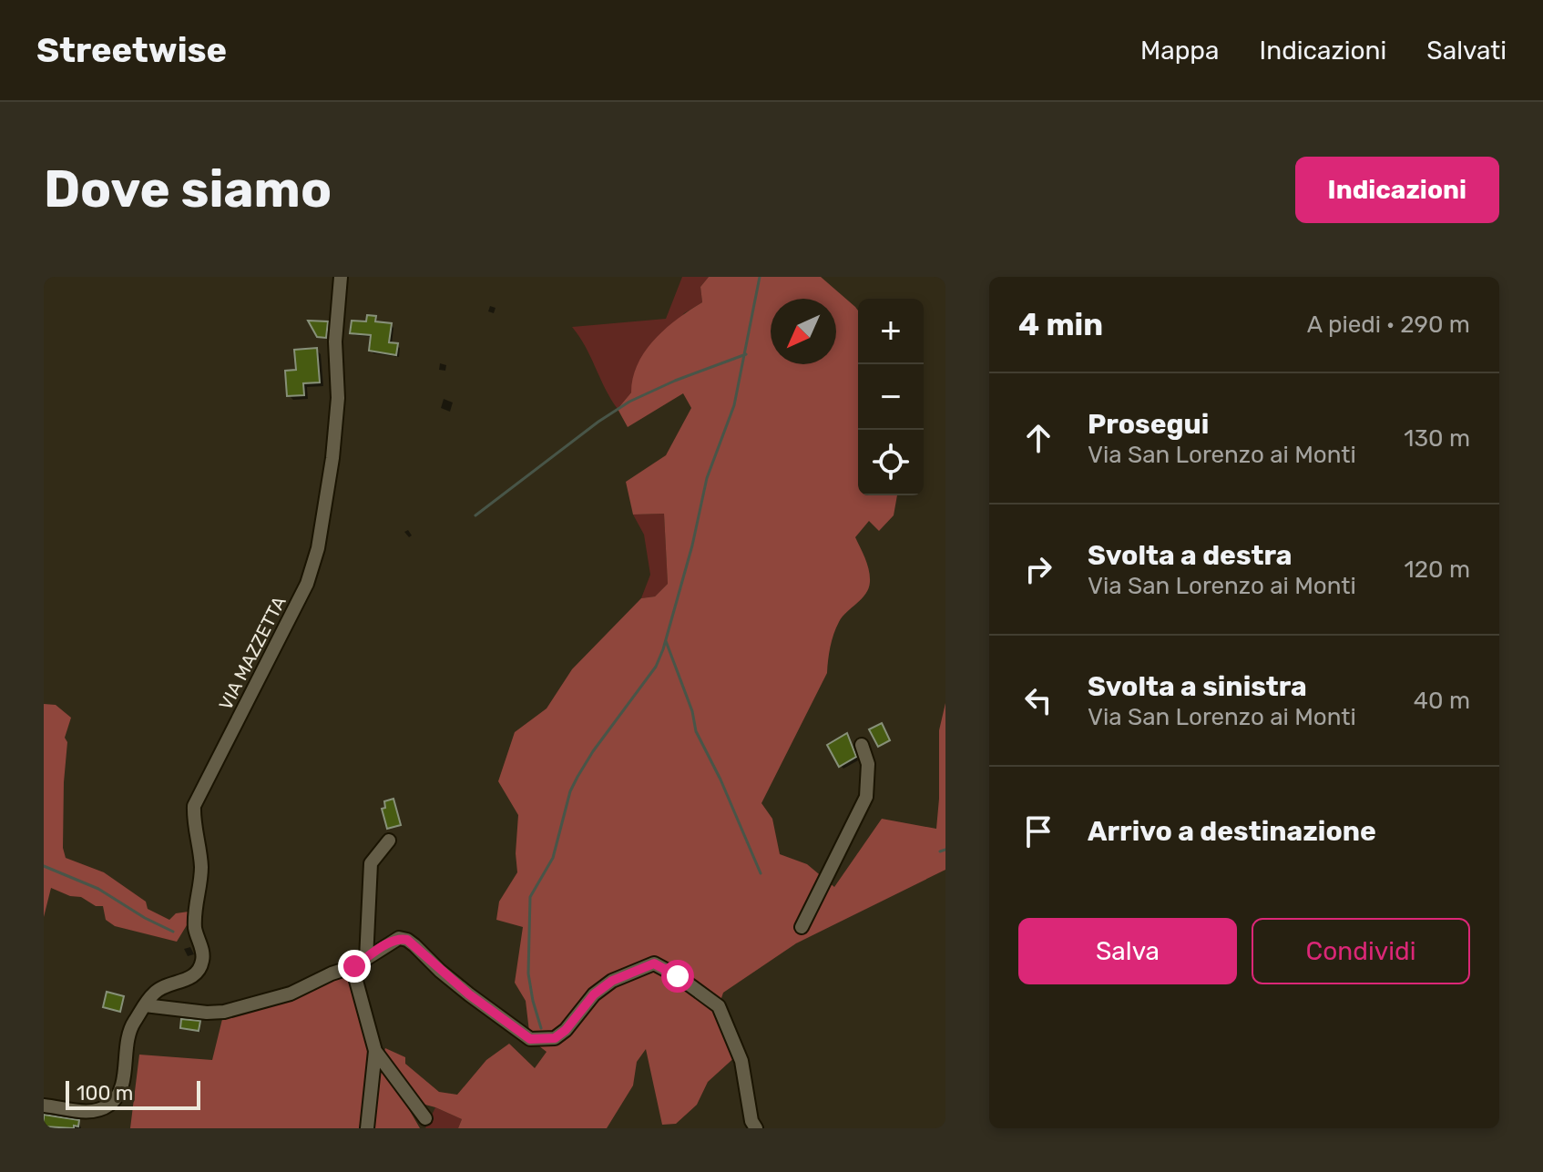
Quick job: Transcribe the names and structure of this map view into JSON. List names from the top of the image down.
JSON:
{
  "streets": {
    "street": ["VIA MAZZETTA"]
  },
  "scale_bar": "100 m",
  "north": "bottom left",
  "page": {
    "header": "Streetwise",
    "nav": ["Mappa", "Indicazioni", "Salvati"],
    "buttons": [
      "Indicazioni",
      ["Salva", "Condividi"]
    ],
    "title": "Dove siamo",
    "heading": ["4 min", "A piedi · 290 m"],
    "map_buttons": ["+", "−"],
    "list": [
      ["Prosegui", "Via San Lorenzo ai Monti", "130 m"],
      ["Svolta a destra", "Via San Lorenzo ai Monti", "120 m"],
      ["Svolta a sinistra", "Via San Lorenzo ai Monti", "40 m"],
      "Arrivo a destinazione"
    ],
    "scale": "100 m"
  }
}
